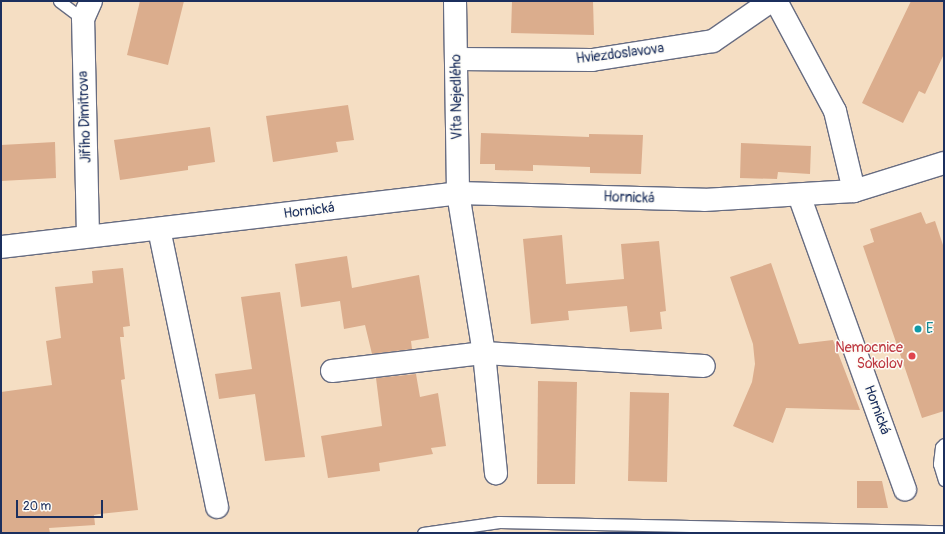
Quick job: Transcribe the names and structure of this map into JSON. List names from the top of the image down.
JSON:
{
  "streets": {
    "street": [
      "Hviezdoslavova",
      "Víta Nejedlého",
      "Jiřího Dimitrova",
      "Hornická"
    ]
  },
  "crossings": [
    ["Hviezdoslavova", "Víta Nejedlého"],
    ["Víta Nejedlého", "Hornická"],
    ["Jiřího Dimitrova", "Hornická"]
  ],
  "places": ["E", "Nemocnice Sokolov"],
  "scale_bar": "20 m"
}
